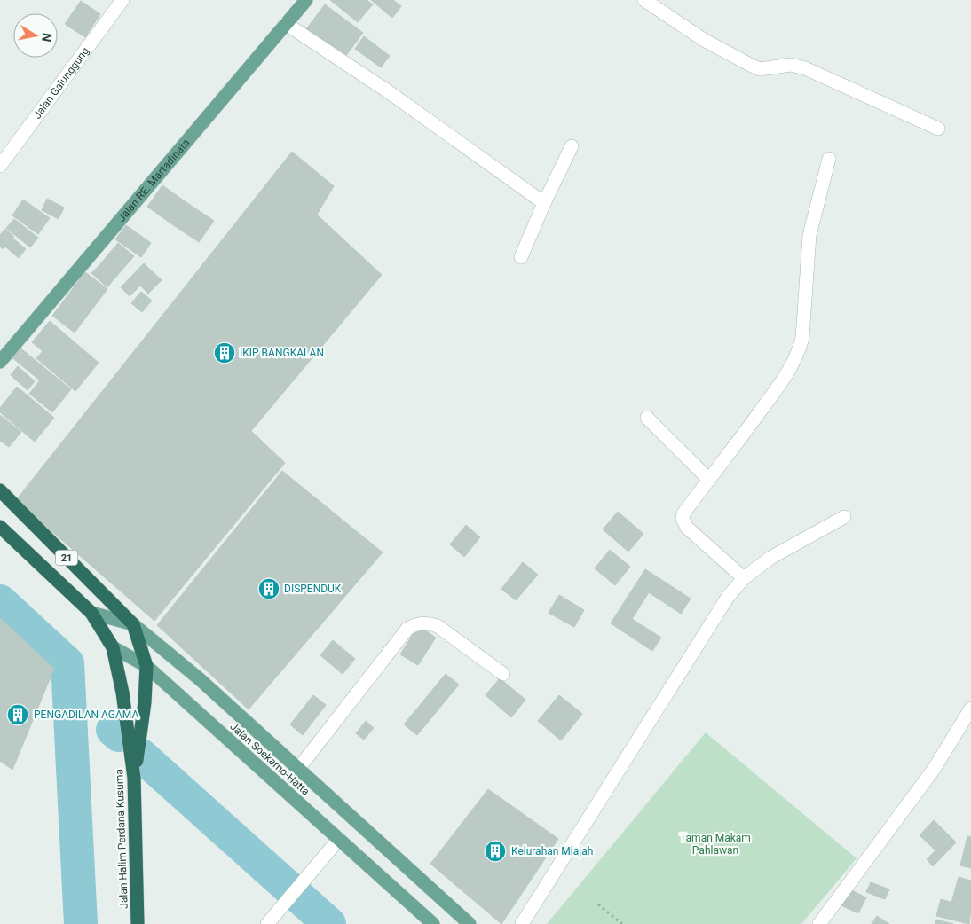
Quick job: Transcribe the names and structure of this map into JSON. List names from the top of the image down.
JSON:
{
  "streets": {
    "highway": ["21", "Jalan Soekarno-Hatta", "Jalan Halim Perdana Kusuma"],
    "main road": ["Jalan RE. Martadinata"],
    "street": ["Jalan Galunggung"]
  },
  "crossings": [
    ["21", "Jalan Soekarno-Hatta"],
    ["21", "Jalan Halim Perdana Kusuma"],
    ["Jalan Soekarno-Hatta", "Jalan Halim Perdana Kusuma"]
  ],
  "parks": ["Taman Makam Pahlawan"],
  "places": {
    "building": [
      "IKIP BANGKALAN",
      "DISPENDUK",
      "PENGADILAN AGAMA",
      "Kelurahan Mlajah"
    ]
  },
  "north": "right"
}
